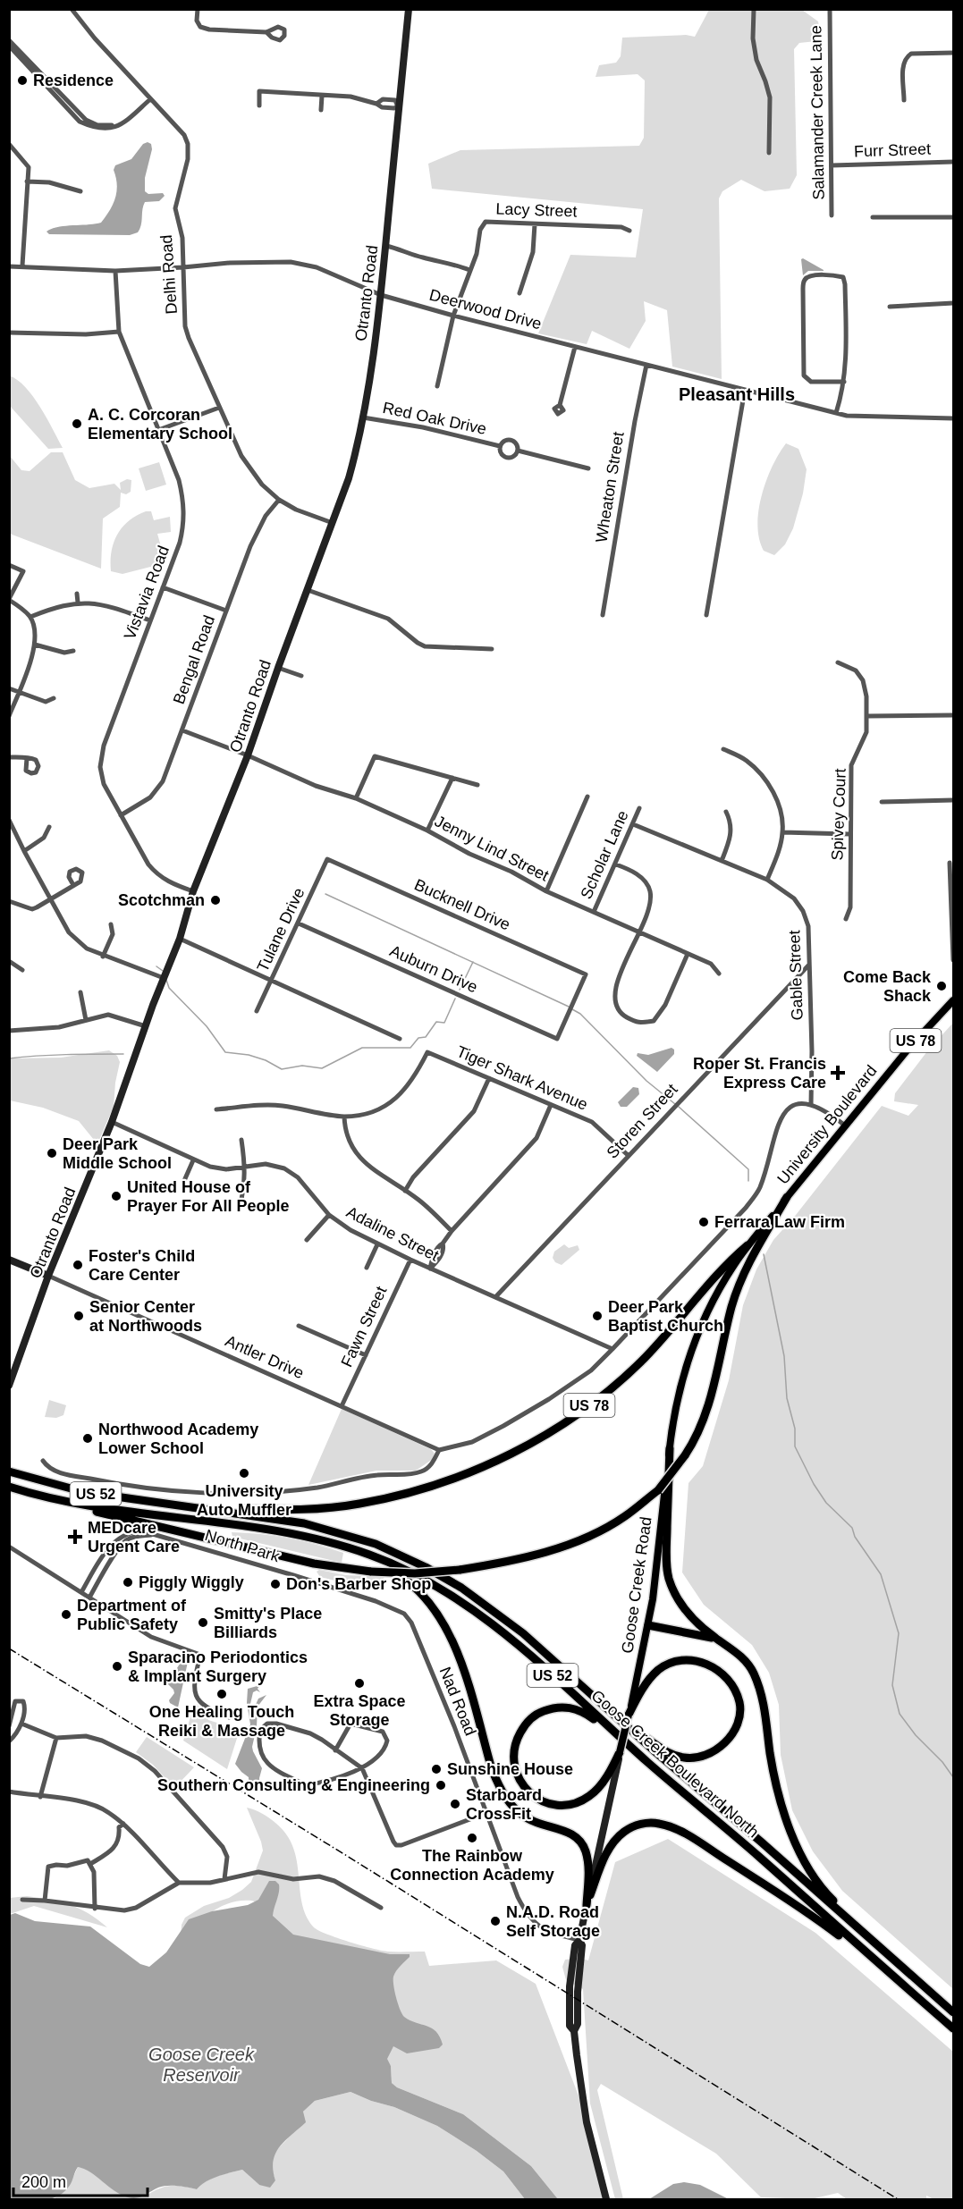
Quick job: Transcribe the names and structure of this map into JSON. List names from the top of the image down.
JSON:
{
  "streets": {
    "highway": ["US 78", "US 52", "Goose Creek Boulevard North"],
    "main road": ["University Boulevard", "Goose Creek Road"],
    "street": [
      "Salamander Creek Lane",
      "Furr Street",
      "Lacy Street",
      "Delhi Road",
      "Otranto Road",
      "Deerwood Drive",
      "Red Oak Drive",
      "Wheaton Street",
      "Vistavia Road",
      "Bengal Road",
      "Spivey Court",
      "Jenny Lind Street",
      "Scholar Lane",
      "Bucknell Drive",
      "Tulane Drive",
      "Auburn Drive",
      "Gable Street",
      "Tiger Shark Avenue",
      "Storen Street",
      "Adaline Street",
      "Fawn Street",
      "Antler Drive",
      "North Park",
      "Nad Road"
    ]
  },
  "crossings": [
    ["Salamander Creek Lane", "Furr Street"],
    ["Lacy Street", "Deerwood Drive"],
    ["Delhi Road", "Otranto Road"],
    ["Delhi Road", "Deerwood Drive"],
    ["Delhi Road", "Bengal Road"],
    ["Otranto Road", "Deerwood Drive"],
    ["Otranto Road", "Red Oak Drive"],
    ["Otranto Road", "Vistavia Road"],
    ["Otranto Road", "Jenny Lind Street"],
    ["Otranto Road", "Adaline Street"],
    ["Otranto Road", "Antler Drive"],
    ["Deerwood Drive", "Wheaton Street"],
    ["Deerwood Drive", "Vistavia Road"],
    ["Vistavia Road", "Bengal Road"],
    ["Bengal Road", "Jenny Lind Street"],
    ["Jenny Lind Street", "Scholar Lane"],
    ["Scholar Lane", "Gable Street"],
    ["Bucknell Drive", "Tulane Drive"],
    ["Bucknell Drive", "Auburn Drive"],
    ["Tulane Drive", "Auburn Drive"],
    ["Gable Street", "Storen Street"],
    ["US 78", "University Boulevard"],
    ["US 78", "US 52"],
    ["US 78", "Goose Creek Road"],
    ["US 78", "Goose Creek Boulevard North"],
    ["Tiger Shark Avenue", "Storen Street"],
    ["Storen Street", "Adaline Street"],
    ["University Boulevard", "Goose Creek Road"],
    ["Adaline Street", "Fawn Street"],
    ["Fawn Street", "Antler Drive"],
    ["North Park", "Nad Road"],
    ["Goose Creek Road", "Nad Road"]
  ],
  "districts": ["Pleasant Hills"],
  "water": ["Goose Creek Reservoir"],
  "places": {
    "other": [
      "Residence",
      "A. C. Corcoran Elementary School",
      "Scotchman",
      "Come Back Shack",
      "Deer Park Middle School",
      "United House of Prayer For All People",
      "Ferrara Law Firm",
      "Foster's Child Care Center",
      "Senior Center at Northwoods",
      "Deer Park Baptist Church",
      "Northwood Academy Lower School",
      "University Auto Muffler",
      "Piggly Wiggly",
      "Don's Barber Shop",
      "Department of Public Safety",
      "Smitty's Place Billiards",
      "Sparacino Periodontics & Implant Surgery",
      "Extra Space Storage",
      "One Healing Touch Reiki & Massage",
      "Sunshine House",
      "Southern Consulting & Engineering",
      "Starboard CrossFit",
      "The Rainbow Connection Academy",
      "N.A.D. Road Self Storage"
    ],
    "health": ["Roper St. Francis Express Care", "MEDcare Urgent Care"]
  },
  "scale_bar": "200 m"
}
